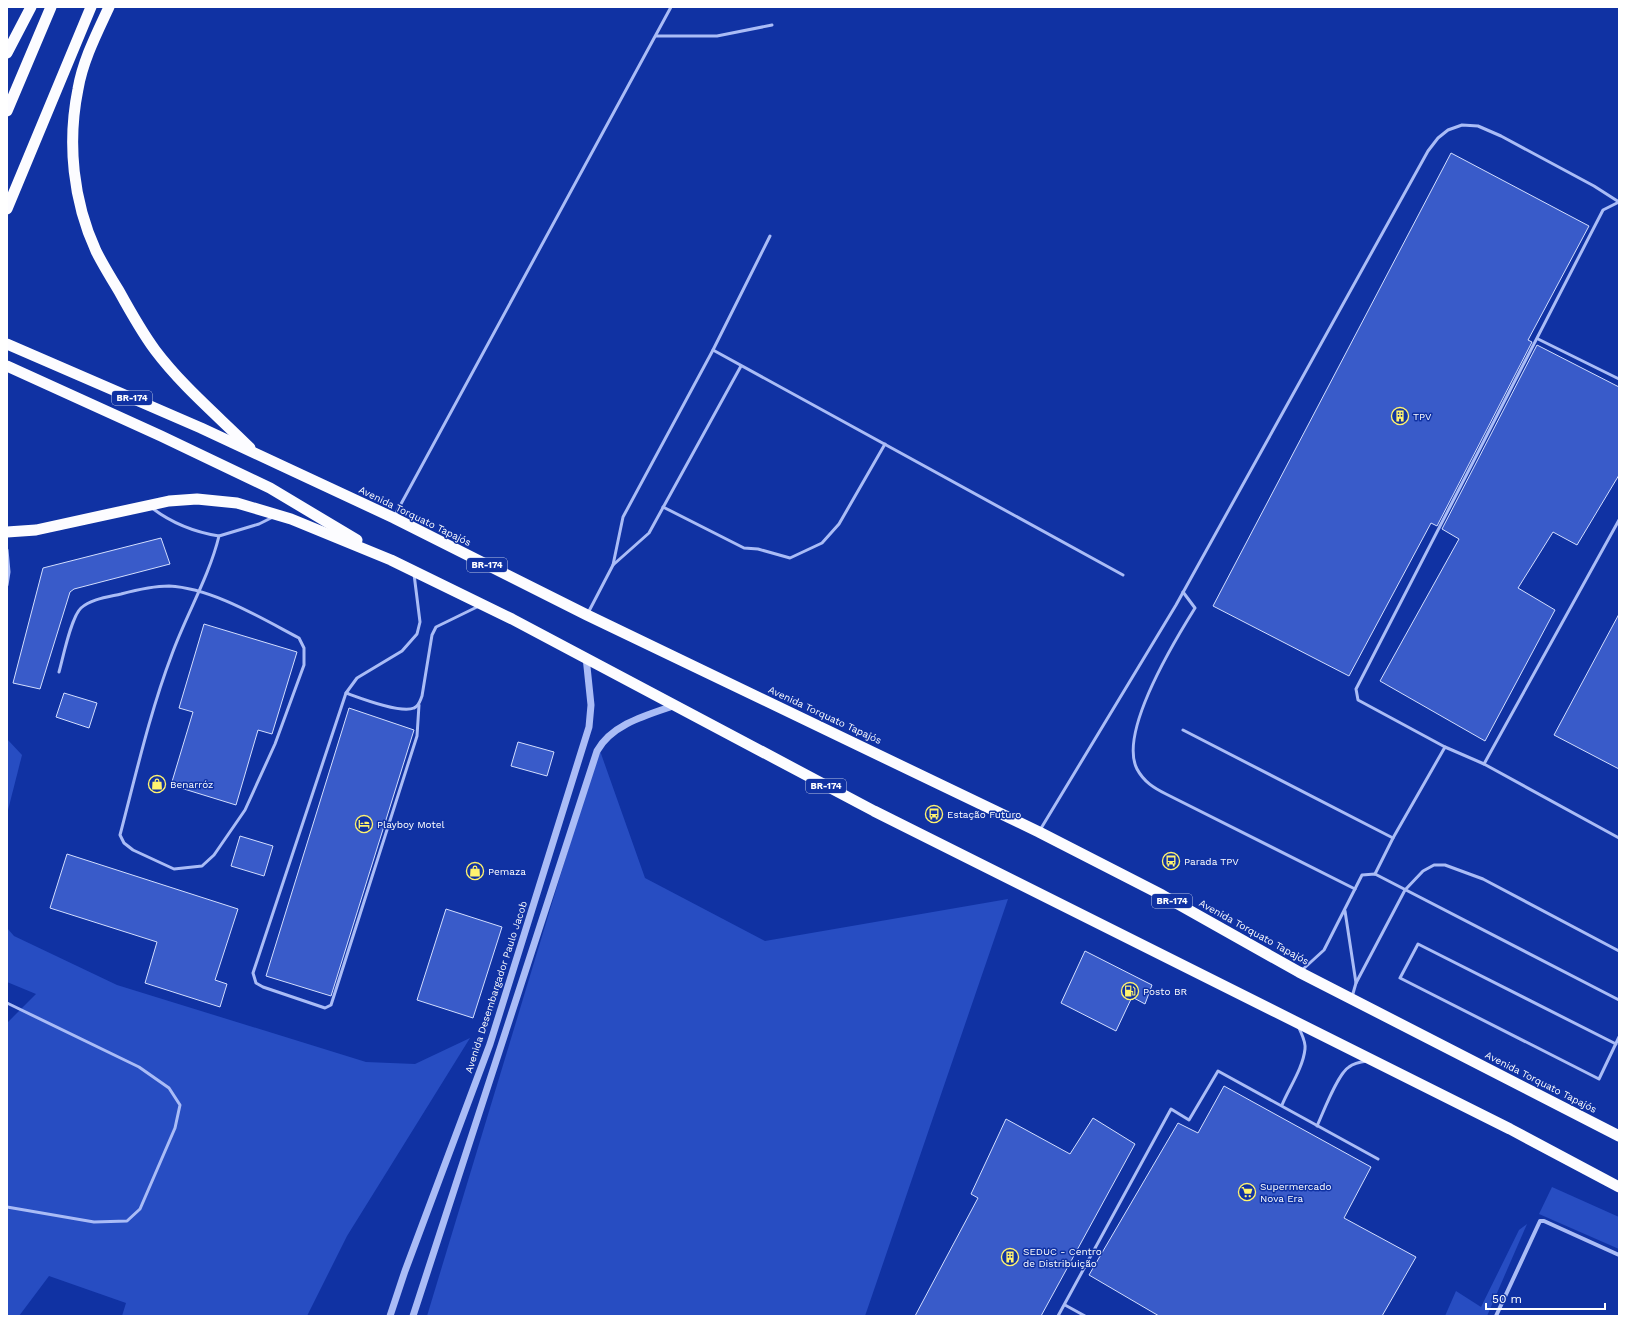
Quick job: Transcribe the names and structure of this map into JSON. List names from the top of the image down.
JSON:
{
  "streets": {
    "highway": ["BR-174", "Avenida Torquato Tapajós"],
    "street": ["Avenida Desembargador Paulo Jacob"]
  },
  "crossings": [
    ["BR-174", "Avenida Desembargador Paulo Jacob"]
  ],
  "places": {
    "building": ["TPV", "SEDUC - Centro de Distribuição"],
    "shop": ["Benarróz", "Pemaza"],
    "bus stop": ["Estação Futuro", "Parada TPV"],
    "hotel": ["Playboy Motel"],
    "fuel station": ["Posto BR"],
    "supermarket": ["Supermercado Nova Era"]
  },
  "scale_bar": "50 m"
}
